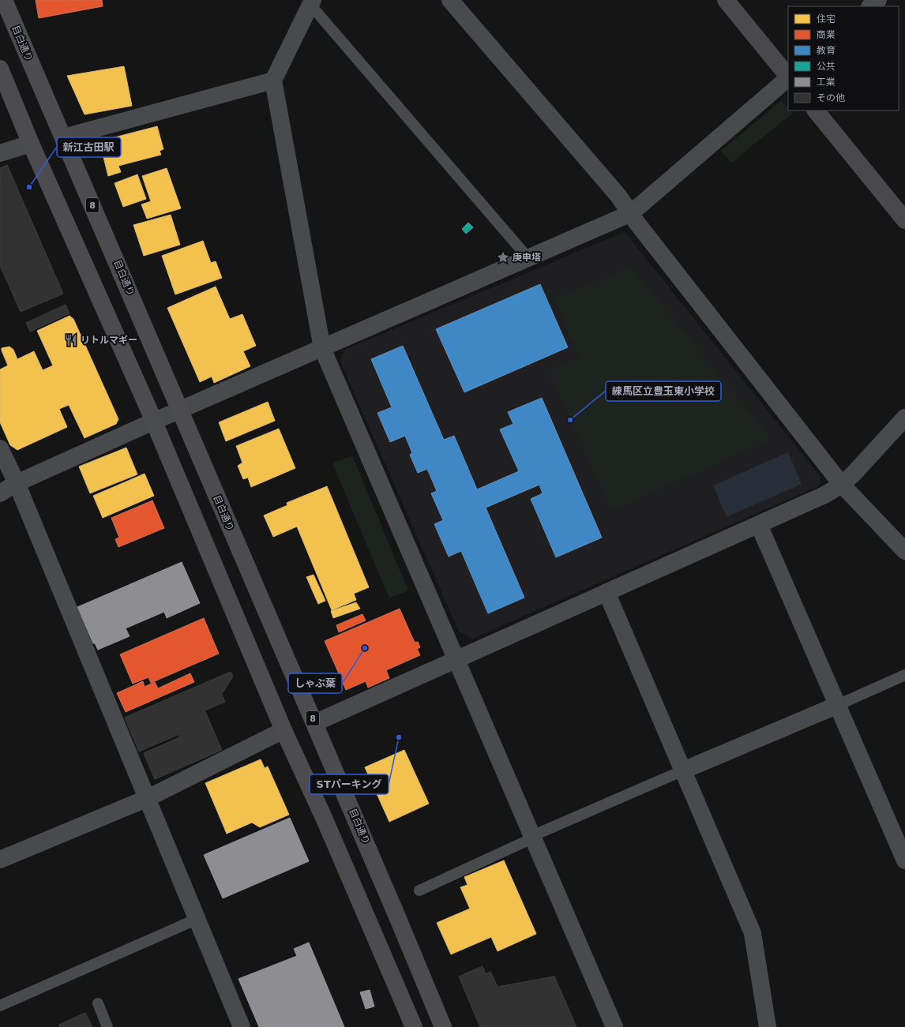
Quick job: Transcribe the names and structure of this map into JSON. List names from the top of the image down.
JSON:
{
  "streets": {
    "main road": ["目白通り", "8"]
  },
  "places": {
    "other": [
      "新江古田駅",
      "練馬区立豊玉東小学校",
      "しゃぶ葉",
      "STパーキング"
    ],
    "place": ["庚申塔"],
    "restaurant": ["リトルマギー"]
  },
  "legend": [
    "住宅",
    "商業",
    "教育",
    "公共",
    "工業",
    "その他"
  ]
}
